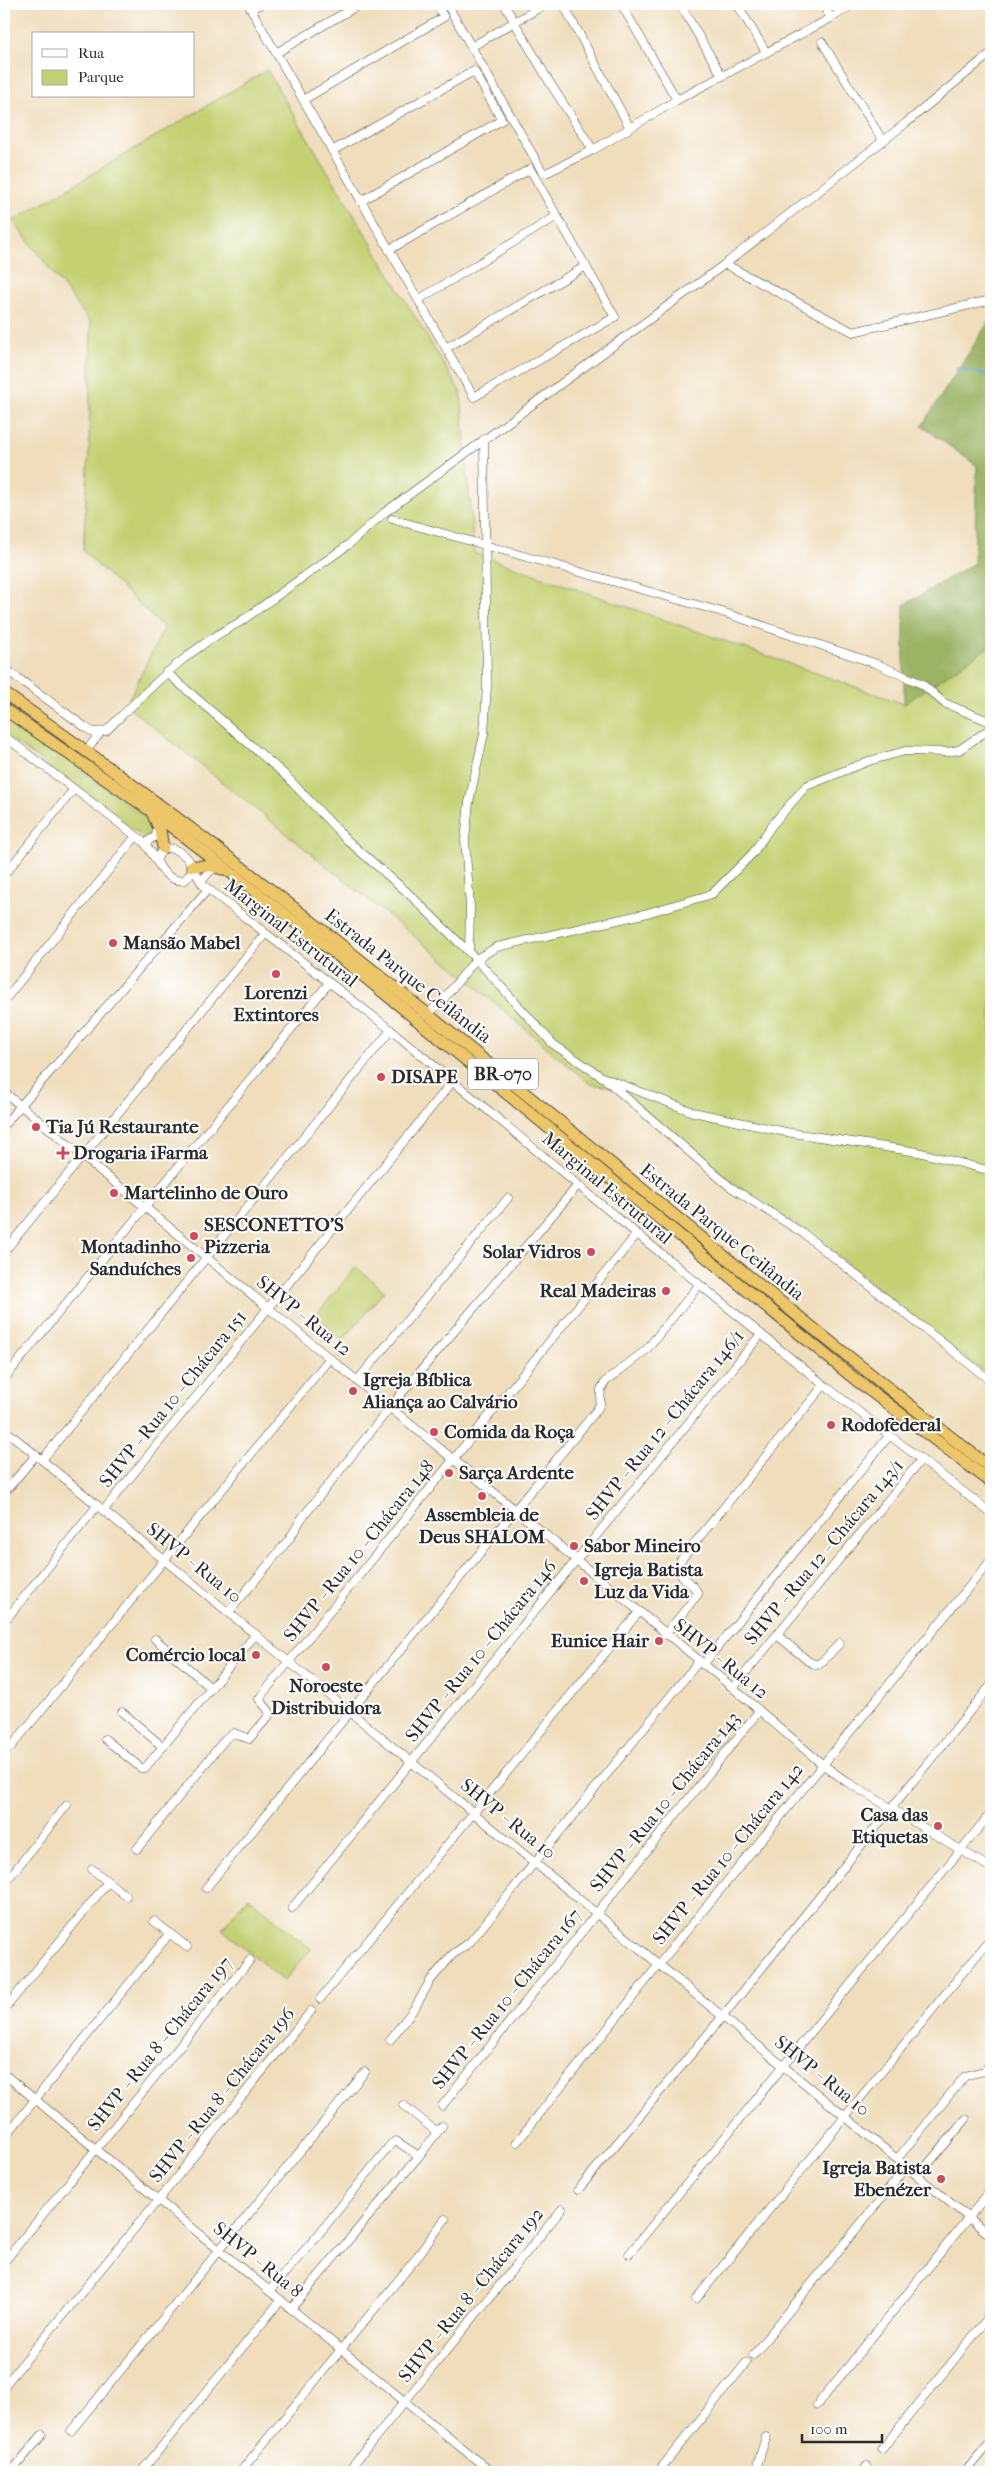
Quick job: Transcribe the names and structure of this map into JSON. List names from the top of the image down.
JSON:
{
  "streets": {
    "highway": ["Estrada Parque Ceilândia", "BR-070"],
    "street": [
      "Marginal Estrutural",
      "SHVP - Rua 12",
      "SHVP - Rua 10 - Chácara 151",
      "SHVP - Rua 12 - Chácara 146/1",
      "SHVP - Rua 10 - Chácara 148",
      "SHVP - Rua 12 - Chácara 143/1",
      "SHVP - Rua 10",
      "SHVP - Rua 10 - Chácara 146",
      "SHVP - Rua 10 - Chácara 143",
      "SHVP - Rua 10 - Chácara 142",
      "SHVP - Rua 10 - Chácara 167",
      "SHVP - Rua 8 - Chácara 197",
      "SHVP - Rua 8 - Chácara 196",
      "SHVP - Rua 8",
      "SHVP - Rua 8 - Chácara 192"
    ]
  },
  "crossings": [
    ["Marginal Estrutural", "SHVP - Rua 10 - Chácara 151"],
    ["Marginal Estrutural", "SHVP - Rua 12 - Chácara 146/1"],
    ["Marginal Estrutural", "SHVP - Rua 10 - Chácara 148"],
    ["Marginal Estrutural", "SHVP - Rua 12 - Chácara 143/1"],
    ["SHVP - Rua 12", "SHVP - Rua 10 - Chácara 151"],
    ["SHVP - Rua 12", "SHVP - Rua 12 - Chácara 146/1"],
    ["SHVP - Rua 12", "SHVP - Rua 10 - Chácara 148"],
    ["SHVP - Rua 12", "SHVP - Rua 12 - Chácara 143/1"],
    ["SHVP - Rua 12", "SHVP - Rua 10 - Chácara 146"],
    ["SHVP - Rua 12", "SHVP - Rua 10 - Chácara 143"],
    ["SHVP - Rua 12", "SHVP - Rua 10 - Chácara 142"],
    ["SHVP - Rua 10 - Chácara 151", "SHVP - Rua 10"],
    ["SHVP - Rua 12 - Chácara 146/1", "SHVP - Rua 10 - Chácara 146"],
    ["SHVP - Rua 10 - Chácara 148", "SHVP - Rua 10"],
    ["SHVP - Rua 10", "SHVP - Rua 10 - Chácara 146"],
    ["SHVP - Rua 10", "SHVP - Rua 10 - Chácara 143"],
    ["SHVP - Rua 10", "SHVP - Rua 10 - Chácara 142"],
    ["SHVP - Rua 10", "SHVP - Rua 10 - Chácara 167"],
    ["SHVP - Rua 10 - Chácara 143", "SHVP - Rua 10 - Chácara 167"],
    ["SHVP - Rua 8 - Chácara 197", "SHVP - Rua 8"],
    ["SHVP - Rua 8 - Chácara 196", "SHVP - Rua 8"],
    ["SHVP - Rua 8", "SHVP - Rua 8 - Chácara 192"]
  ],
  "places": {
    "other": [
      "Mansão Mabel",
      "Lorenzi Extintores",
      "DISAPE",
      "Tia Jú Restaurante",
      "Martelinho de Ouro",
      "SESCONETTO'S Pizzeria",
      "Solar Vidros",
      "Montadinho Sanduíches",
      "Real Madeiras",
      "Igreja Bíblica Aliança ao Calvário",
      "Rodofederal",
      "Comida da Roça",
      "Sarça Ardente",
      "Assembleia de Deus SHALOM",
      "Sabor Mineiro",
      "Igreja Batista Luz da Vida",
      "Eunice Hair",
      "Comércio local",
      "Noroeste Distribuidora",
      "Casa das Etiquetas",
      "Igreja Batista Ebenézer"
    ],
    "health": ["Drogaria iFarma"]
  },
  "legend": ["Rua", "Parque"],
  "scale_bar": "100 m"
}
